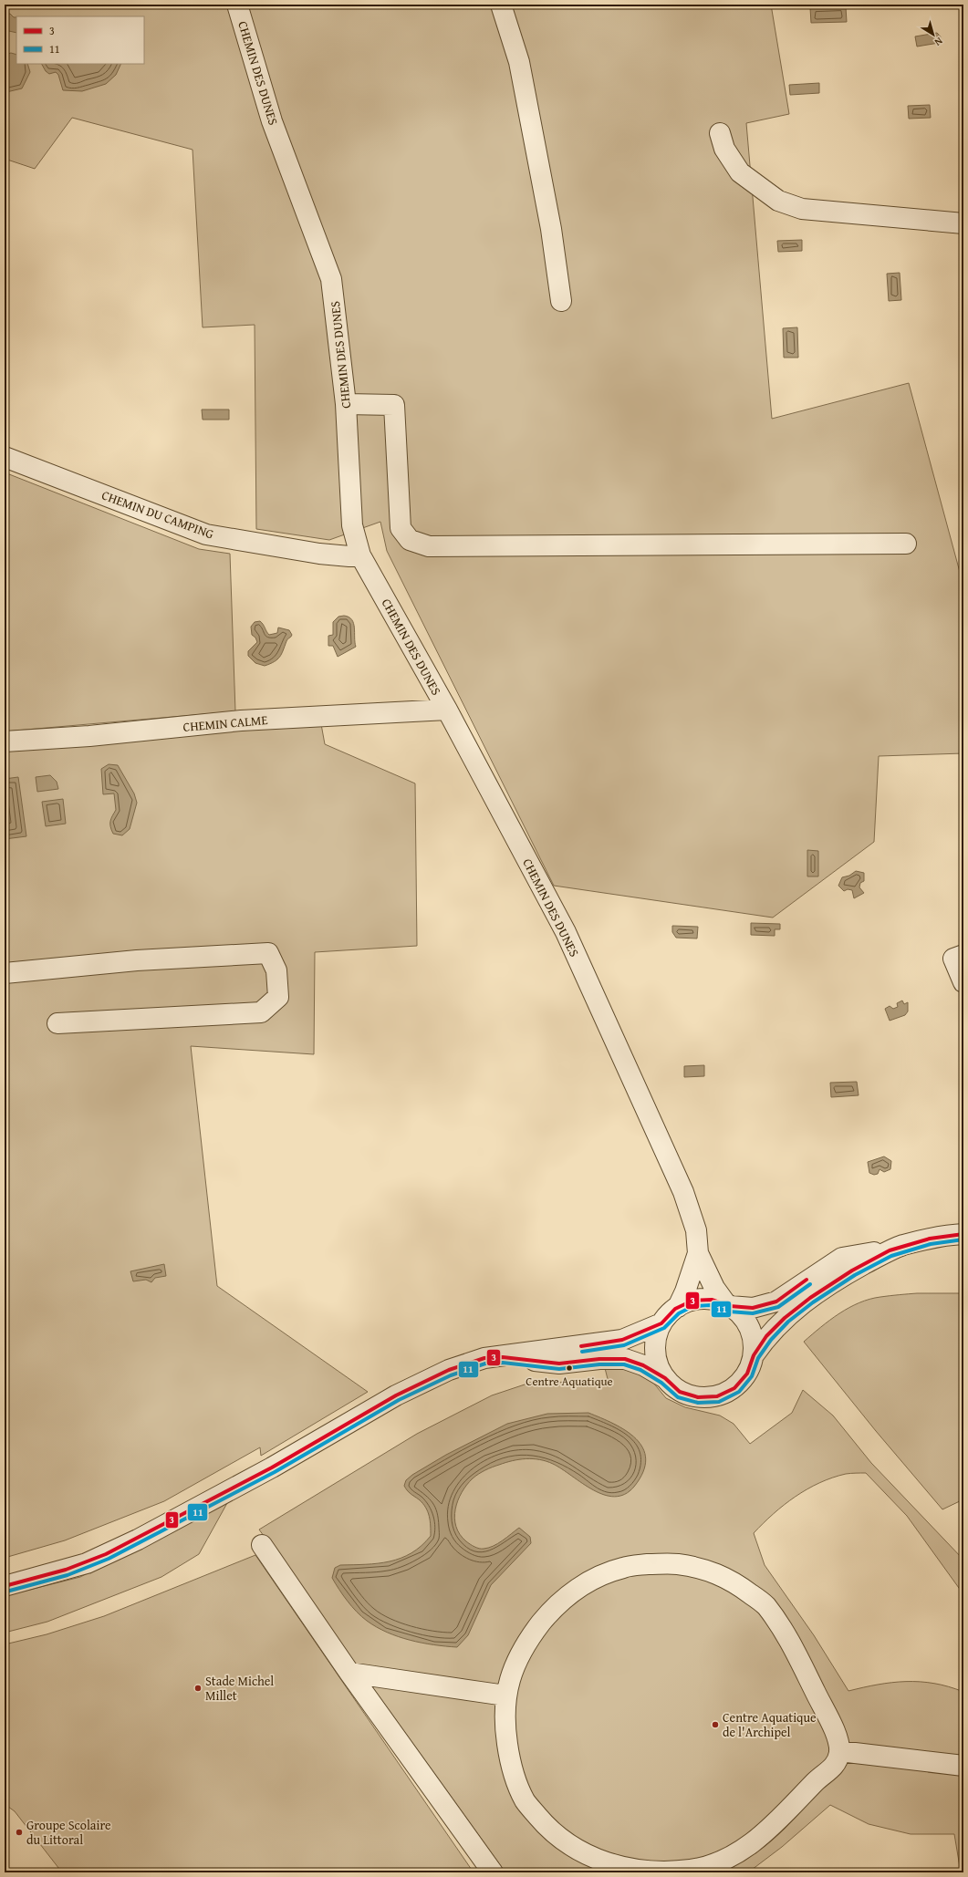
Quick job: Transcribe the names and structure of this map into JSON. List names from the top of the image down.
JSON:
{
  "streets": {
    "street": ["CHEMIN DES DUNES", "CHEMIN DU CAMPING", "CHEMIN CALME"]
  },
  "crossings": [
    ["CHEMIN DES DUNES", "CHEMIN DU CAMPING"],
    ["CHEMIN DES DUNES", "CHEMIN CALME"]
  ],
  "places": [
    "Centre Aquatique",
    "Stade Michel Millet",
    "Centre Aquatique de l'Archipel",
    "Groupe Scolaire du Littoral"
  ],
  "lines": ["transit line 3", "transit line 11"],
  "legend": ["3", "11"],
  "north": "bottom right"
}
